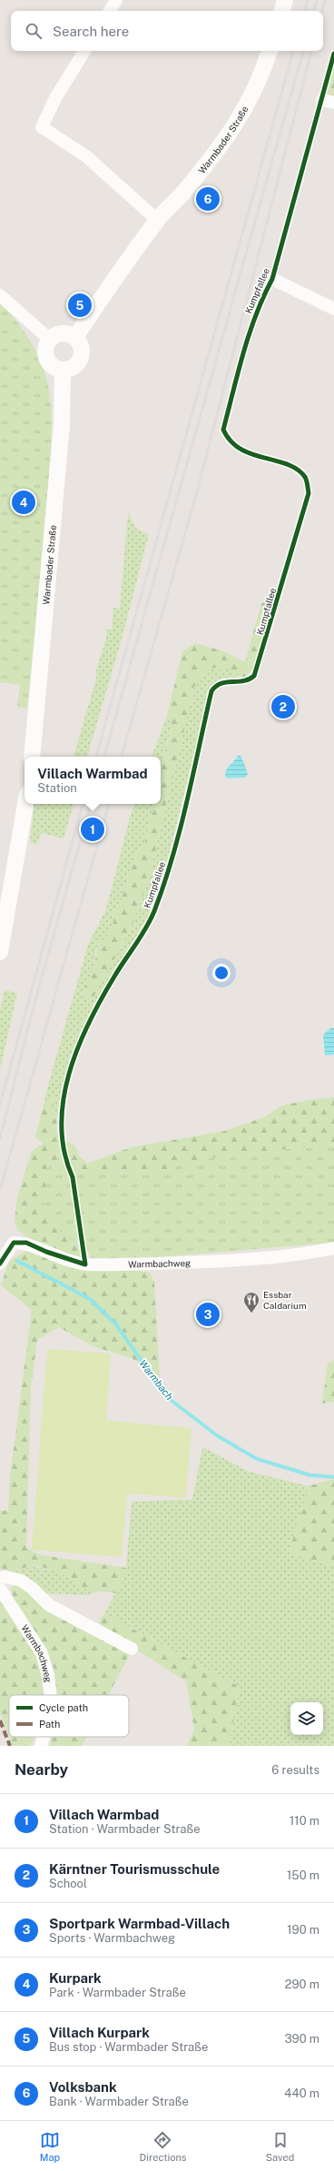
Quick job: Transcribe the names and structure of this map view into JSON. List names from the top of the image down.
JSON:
{
  "streets": {
    "street": ["Warmbader Straße", "Kumpfallee", "Warmbachweg"]
  },
  "water": ["Warmbach"],
  "places": {
    "restaurant": ["Essbar Caldarium"]
  },
  "legend": ["Cycle path", "Path"],
  "page": {
    "search": "Search here",
    "pins": [
      "6",
      "5",
      "4",
      "2",
      "1",
      "3"
    ],
    "popup": ["Villach Warmbad", "Station"],
    "heading": ["Nearby", "6 results"],
    "list": [
      {
        "mark": "1",
        "name": "Villach Warmbad",
        "note": "Station · Warmbader Straße",
        "value": "110 m"
      },
      {
        "mark": "2",
        "name": "Kärntner Tourismusschule",
        "note": "School",
        "value": "150 m"
      },
      {
        "mark": "3",
        "name": "Sportpark Warmbad-Villach",
        "note": "Sports · Warmbachweg",
        "value": "190 m"
      },
      {
        "mark": "4",
        "name": "Kurpark",
        "note": "Park · Warmbader Straße",
        "value": "290 m"
      },
      {
        "mark": "5",
        "name": "Villach Kurpark",
        "note": "Bus stop · Warmbader Straße",
        "value": "390 m"
      },
      {
        "mark": "6",
        "name": "Volksbank",
        "note": "Bank · Warmbader Straße",
        "value": "440 m"
      }
    ],
    "nav": ["Map", "Directions", "Saved"]
  }
}
